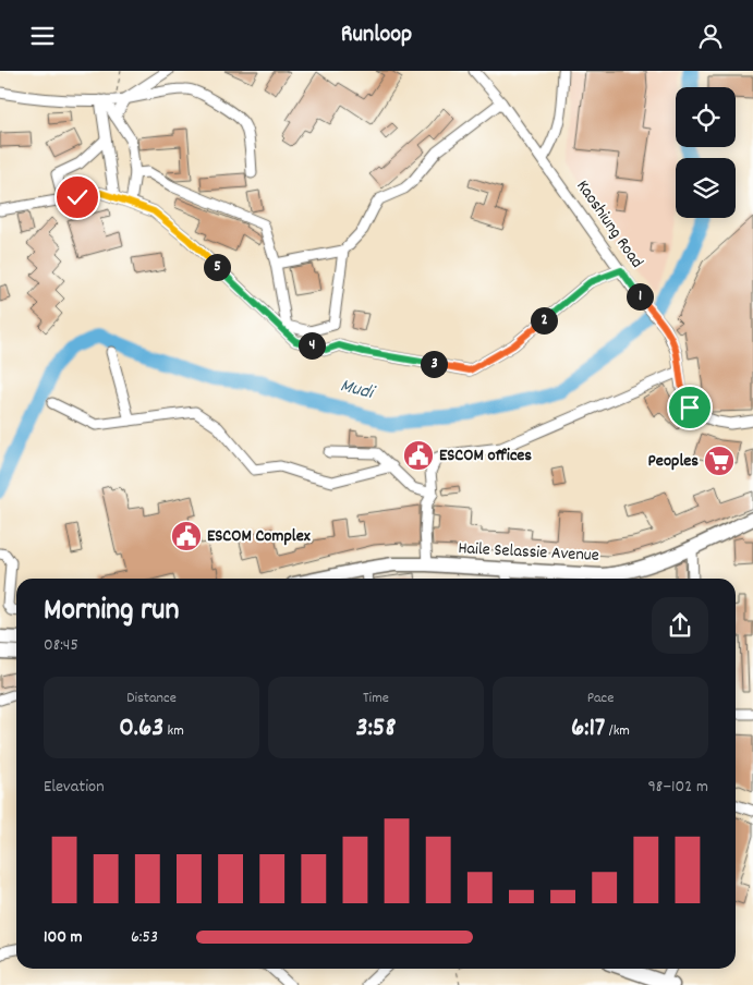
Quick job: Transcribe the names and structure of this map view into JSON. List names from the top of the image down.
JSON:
{
  "streets": {
    "highway": ["Haile Selassie Avenue"],
    "street": ["Kaoshiung Road"]
  },
  "water": ["Mudi"],
  "places": {
    "public building": ["ESCOM offices", "ESCOM Complex"],
    "supermarket": ["Peoples"]
  },
  "page": {
    "header": "Runloop",
    "pins": [
      "5",
      "1",
      "2",
      "4",
      "3"
    ],
    "heading": ["Morning run", "08:45"],
    "stats": [
      ["Distance", "0.63 km"],
      ["Time", "3:58"],
      ["Pace", "6:17 /km"]
    ],
    "chart": ["Elevation", "98–102 m"],
    "list": [
      {
        "name": "100 m",
        "note": "6:53"
      }
    ]
  }
}
